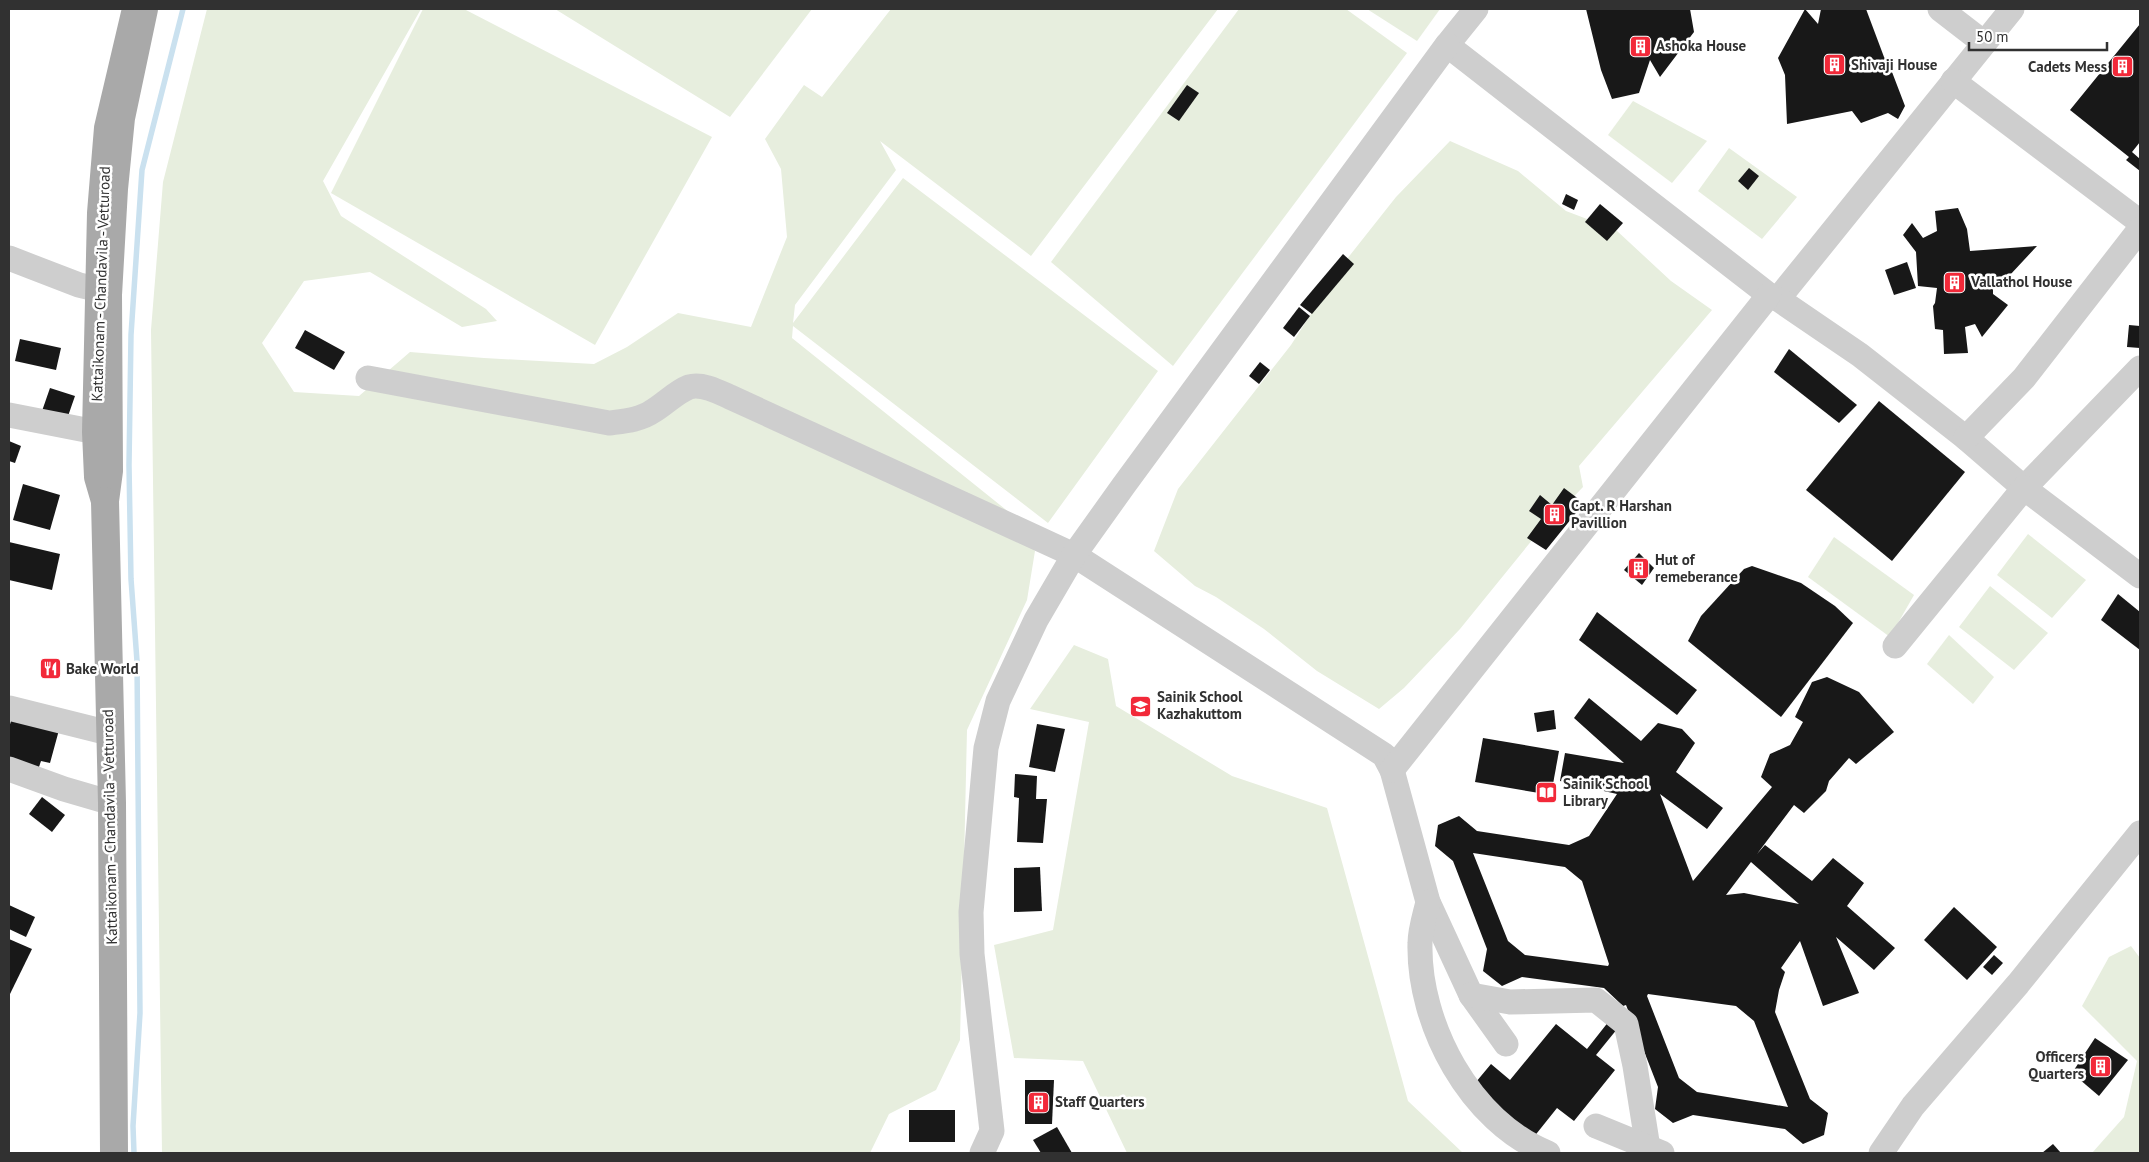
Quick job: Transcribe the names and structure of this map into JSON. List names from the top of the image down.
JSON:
{
  "streets": {
    "main road": ["Kattaikonam - Chandavila - Vetturoad"]
  },
  "places": {
    "building": [
      "Ashoka House",
      "Shivaji House",
      "Cadets Mess",
      "Vallathol House",
      "Capt. R Harshan Pavillion",
      "Hut of remeberance",
      "Officers Quarters",
      "Staff Quarters"
    ],
    "restaurant": ["Bake World"],
    "school or university": ["Sainik School Kazhakuttom"],
    "library": ["Sainik School Library"]
  },
  "scale_bar": "50 m"
}
